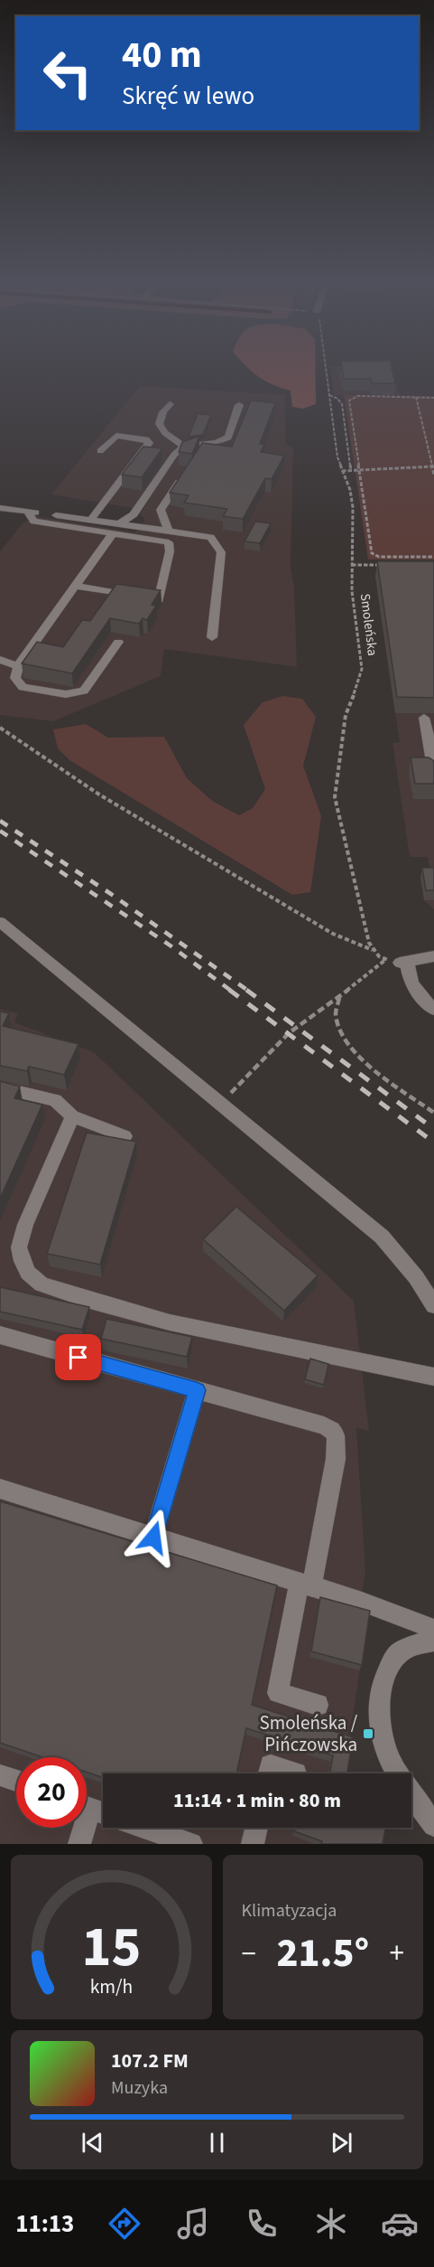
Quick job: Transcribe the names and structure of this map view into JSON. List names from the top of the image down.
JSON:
{
  "streets": {
    "path": ["Smoleńska"]
  },
  "places": {
    "transit": ["Smoleńska / Pińczowska"]
  },
  "page": {
    "turn": ["40 m", "Skręć w lewo"],
    "limit": "20",
    "trip": "11:14 · 1 min · 80 m",
    "tile": "Klimatyzacja",
    "heat": ["−", "21.5°", "+"],
    "song": ["107.2 FM", "Muzyka"],
    "tabs": "11:13",
    "gauge": ["15", "km/h"]
  }
}
